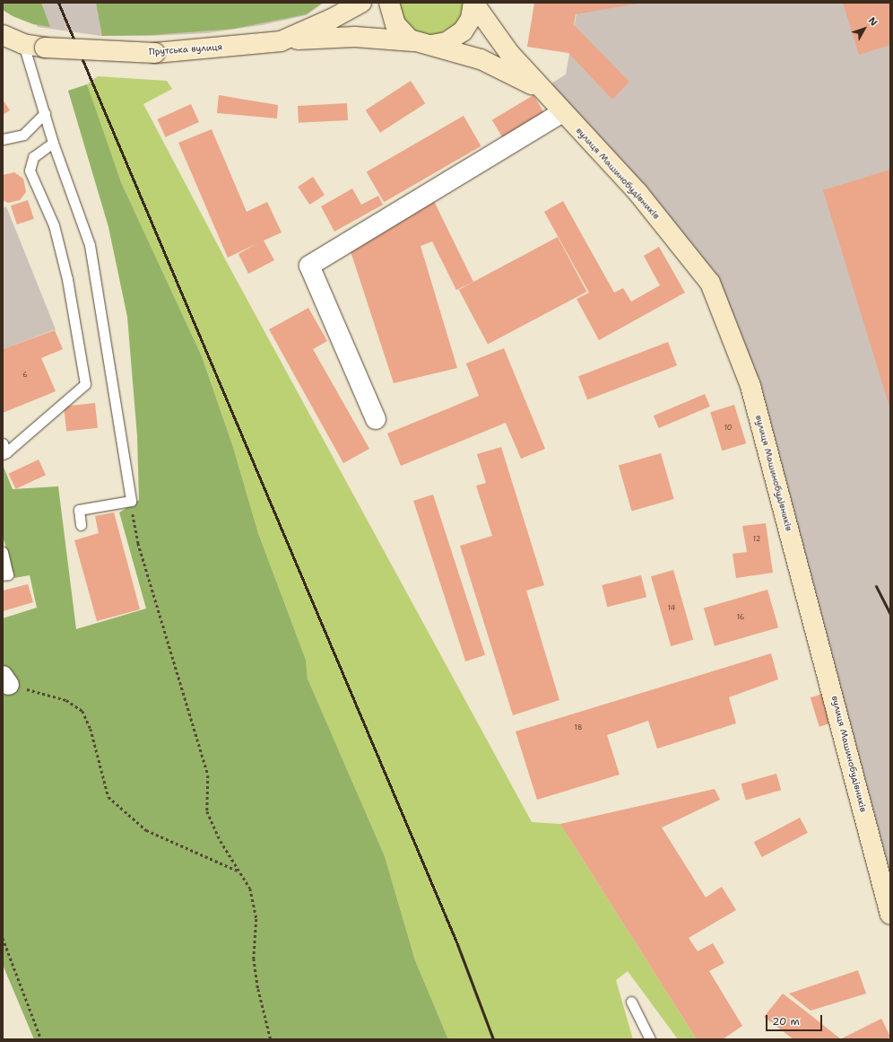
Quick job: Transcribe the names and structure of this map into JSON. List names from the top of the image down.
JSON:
{
  "streets": {
    "street": ["Прутська вулиця", "вулиця Машинобудівників"]
  },
  "house_numbers": [
    "6",
    "10",
    "12",
    "14",
    "16",
    "18"
  ],
  "scale_bar": "20 m",
  "north": "top right"
}
